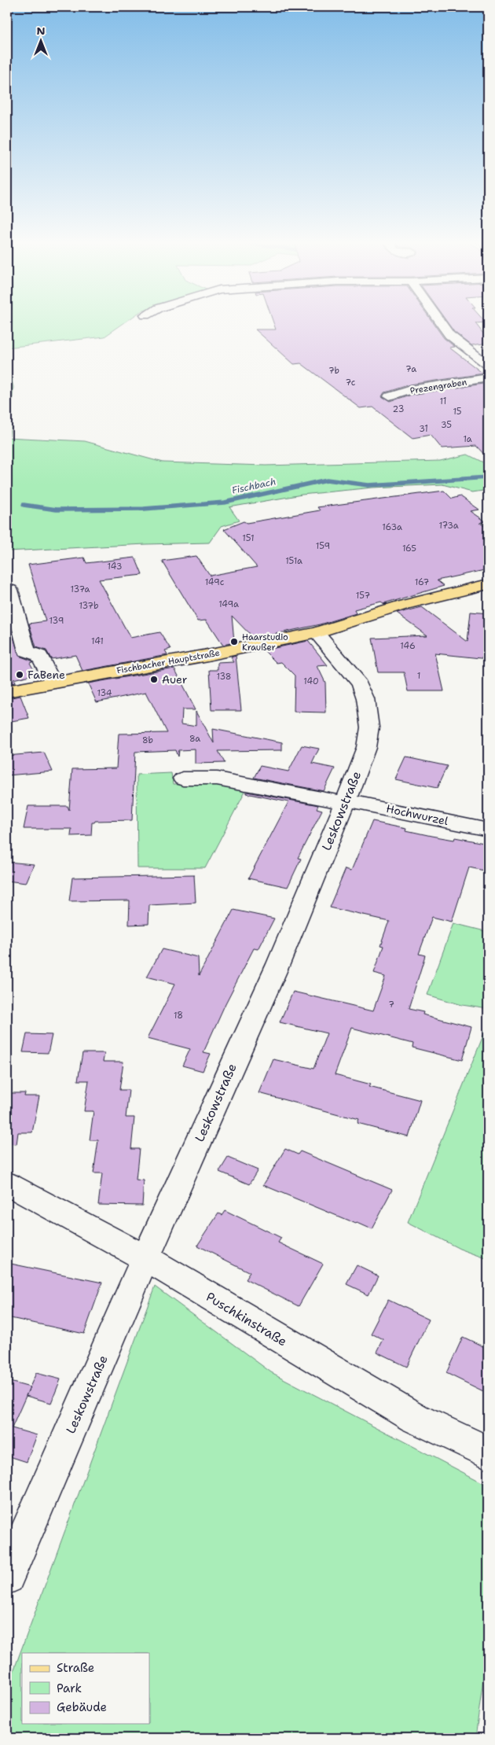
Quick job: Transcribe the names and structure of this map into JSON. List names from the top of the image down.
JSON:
{
  "streets": {
    "main road": ["Fischbacher Hauptstraße"],
    "street": [
      "Prezengraben",
      "Leskowstraße",
      "Hochwurzel",
      "Puschkinstraße"
    ]
  },
  "crossings": [
    ["Fischbacher Hauptstraße", "Leskowstraße"],
    ["Leskowstraße", "Hochwurzel"],
    ["Leskowstraße", "Puschkinstraße"]
  ],
  "water": ["Fischbach"],
  "places": ["Haarstudio Kraußer", "FaBene", "Auer"],
  "house_numbers": [
    "7a",
    "7b",
    "7c",
    "11",
    "23",
    "15",
    "35",
    "31",
    "1a",
    "173a",
    "163a",
    "151",
    "159",
    "165",
    "151a",
    "143",
    "149c",
    "167",
    "137a",
    "157",
    "149a",
    "137b",
    "139",
    "141",
    "146",
    "1",
    "138",
    "140",
    "134",
    "8a",
    "8b",
    "7",
    "18"
  ],
  "legend": ["Straße", "Park", "Gebäude"],
  "north": "top"
}
